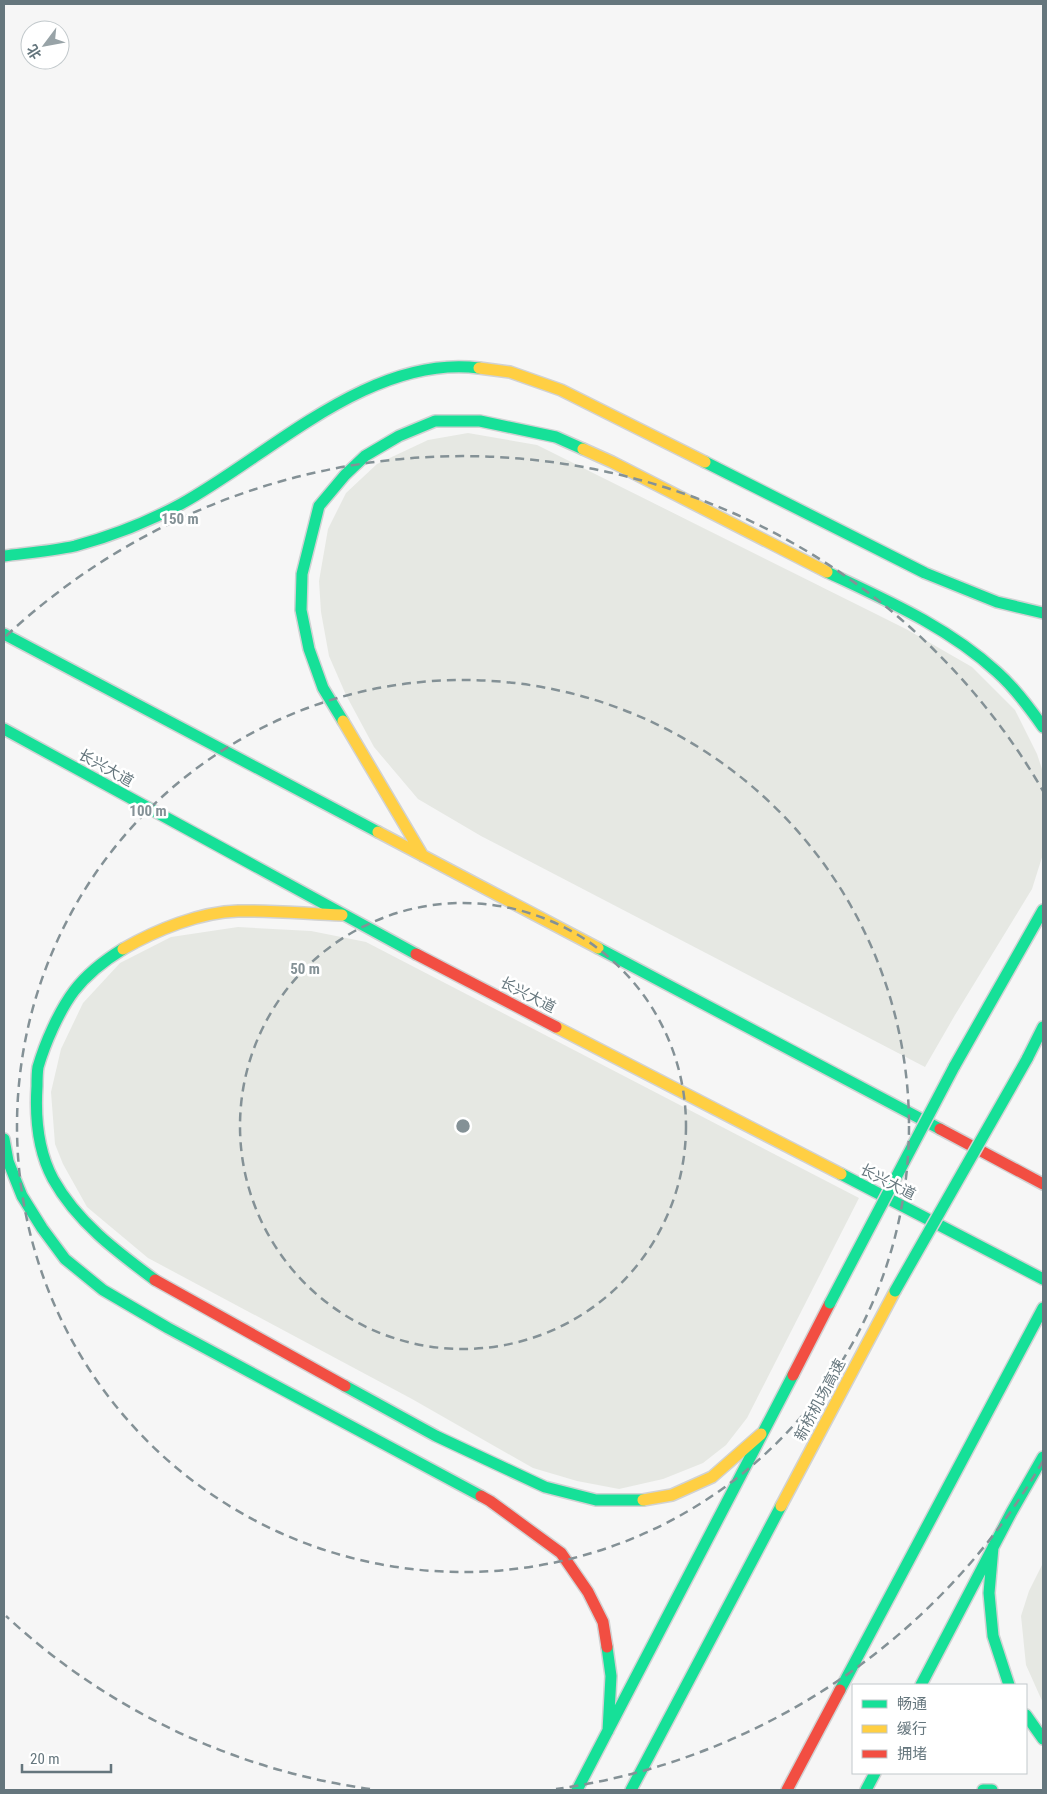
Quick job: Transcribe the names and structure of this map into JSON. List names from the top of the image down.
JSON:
{
  "streets": {
    "main road": ["长兴大道", "新桥机场高速"]
  },
  "legend": ["畅通", "缓行", "拥堵"],
  "scale_bar": "20 m",
  "north": "bottom left",
  "rings": ["150 m", "100 m", "50 m"]
}
